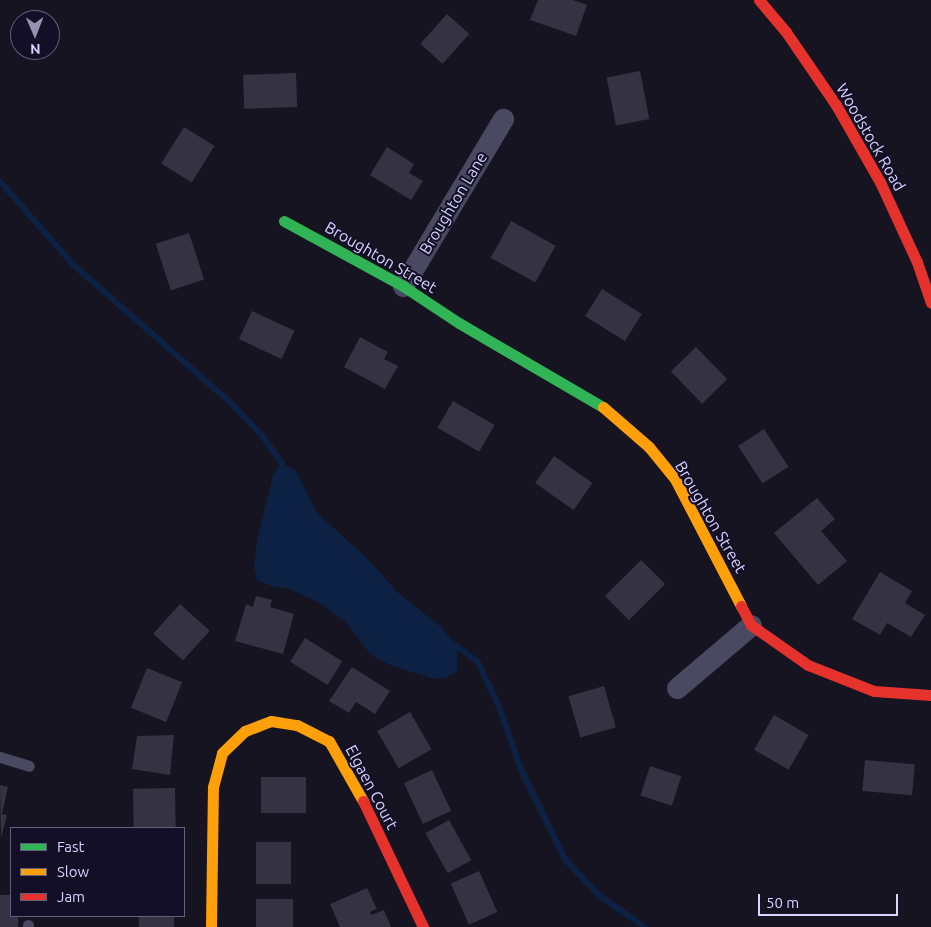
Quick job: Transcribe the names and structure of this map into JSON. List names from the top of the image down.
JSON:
{
  "streets": {
    "street": [
      "Woodstock Road",
      "Broughton Lane",
      "Broughton Street",
      "Elgaen Court"
    ]
  },
  "crossings": [
    ["Broughton Lane", "Broughton Street"]
  ],
  "legend": ["Fast", "Slow", "Jam"],
  "scale_bar": "50 m",
  "north": "bottom"
}
